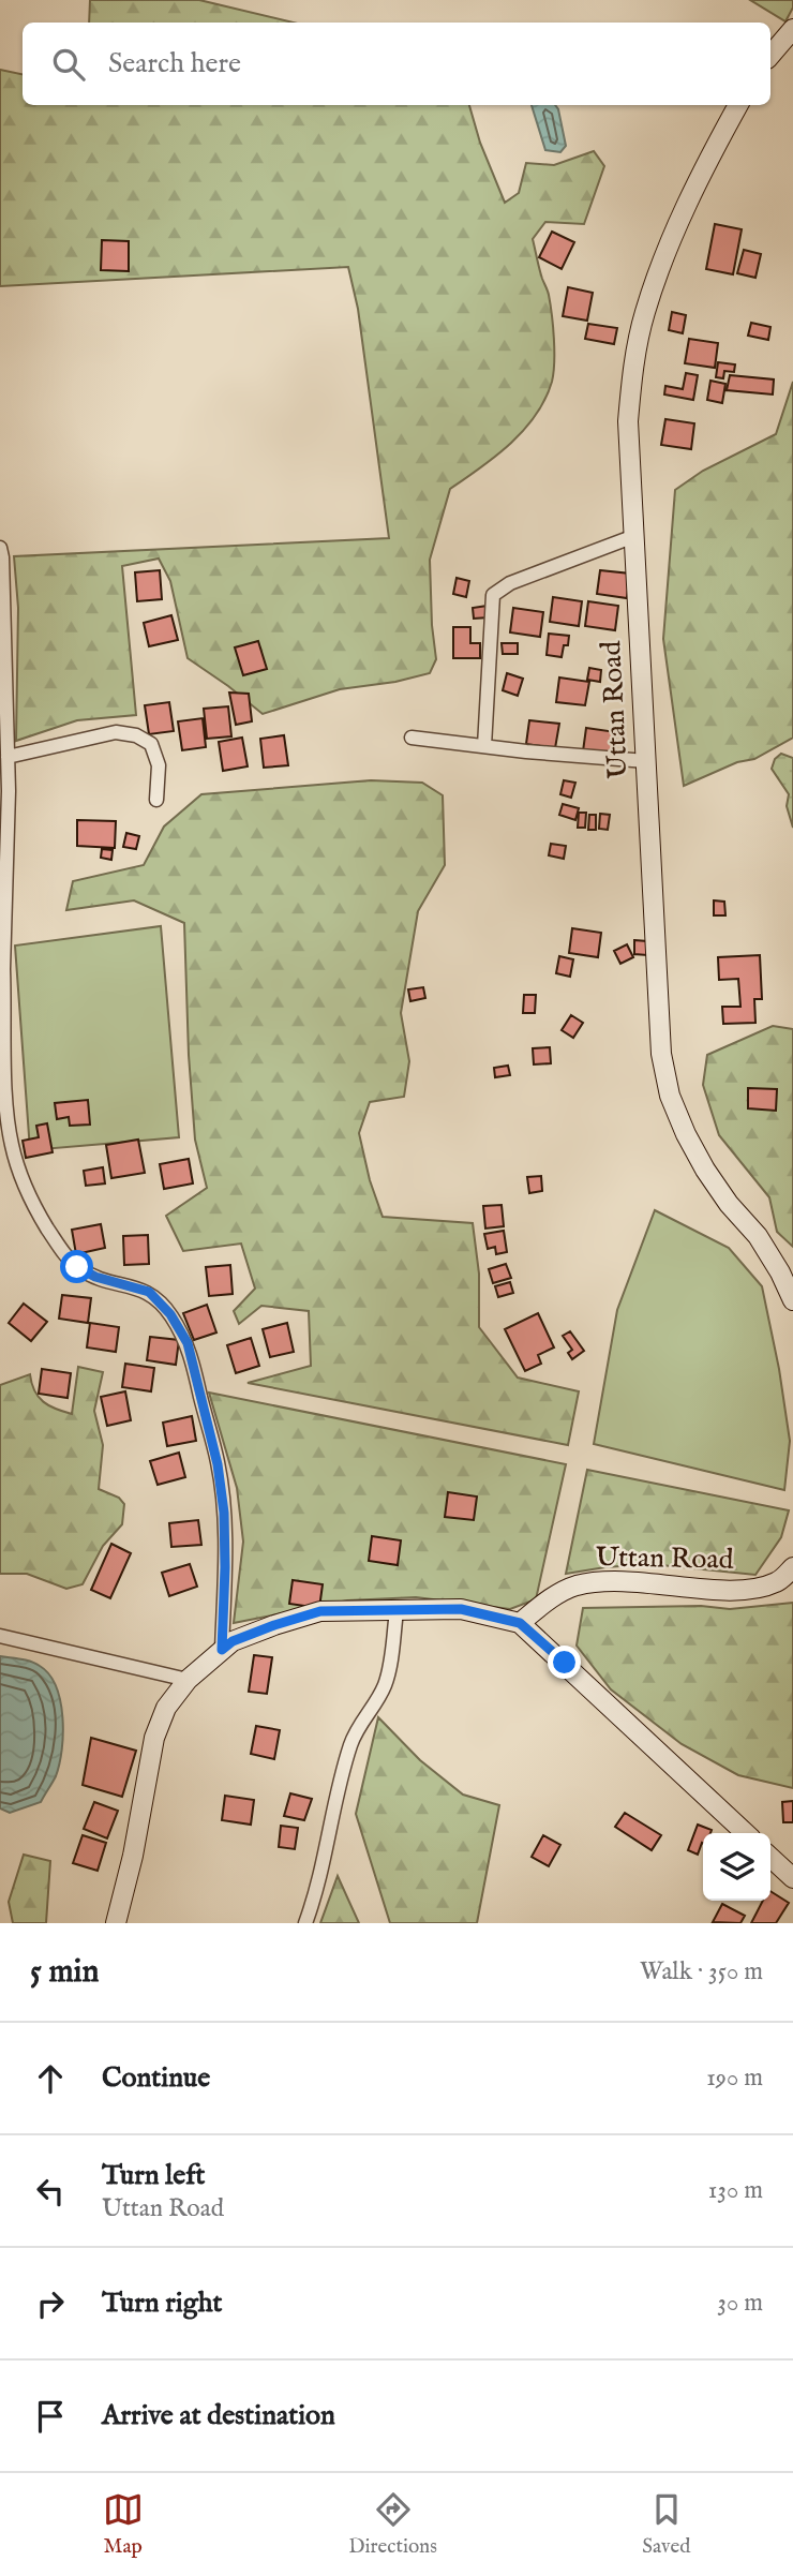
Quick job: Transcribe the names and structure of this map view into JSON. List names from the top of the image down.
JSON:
{
  "streets": {
    "main road": ["Uttan Road"]
  },
  "page": {
    "search": "Search here",
    "heading": ["5 min", "Walk · 350 m"],
    "list": [
      ["Continue", "190 m"],
      ["Turn left", "Uttan Road", "130 m"],
      ["Turn right", "30 m"],
      "Arrive at destination"
    ],
    "nav": ["Map", "Directions", "Saved"]
  }
}
